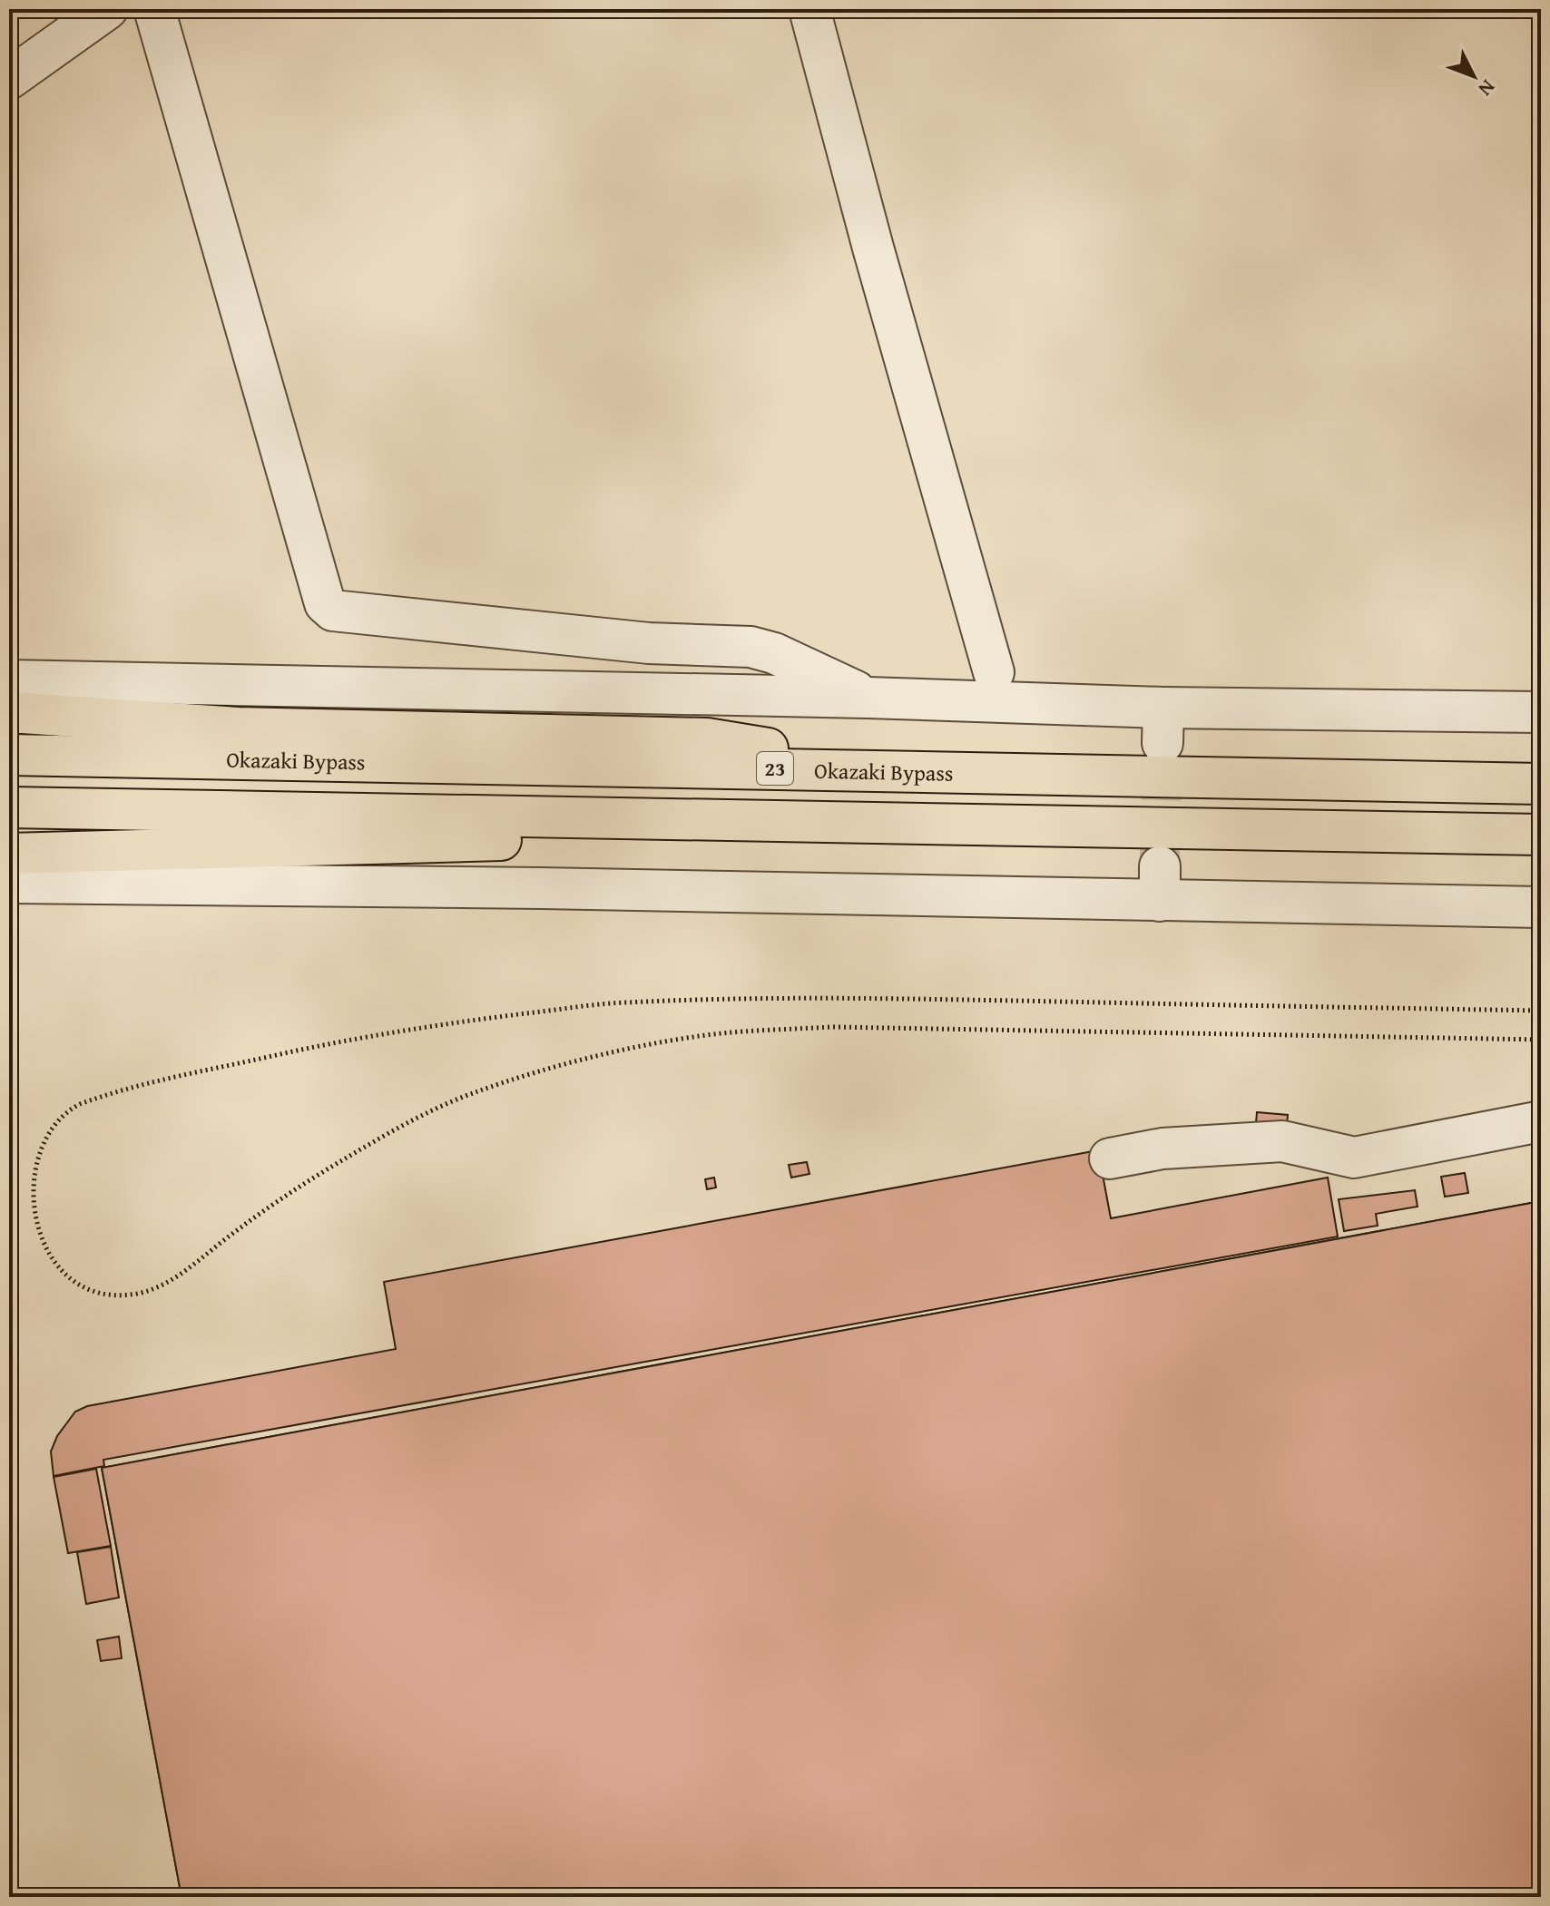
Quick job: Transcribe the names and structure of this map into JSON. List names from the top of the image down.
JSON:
{
  "streets": {
    "highway": ["Okazaki Bypass", "23"]
  },
  "crossings": [
    ["Okazaki Bypass", "23"]
  ],
  "north": "bottom right"
}
